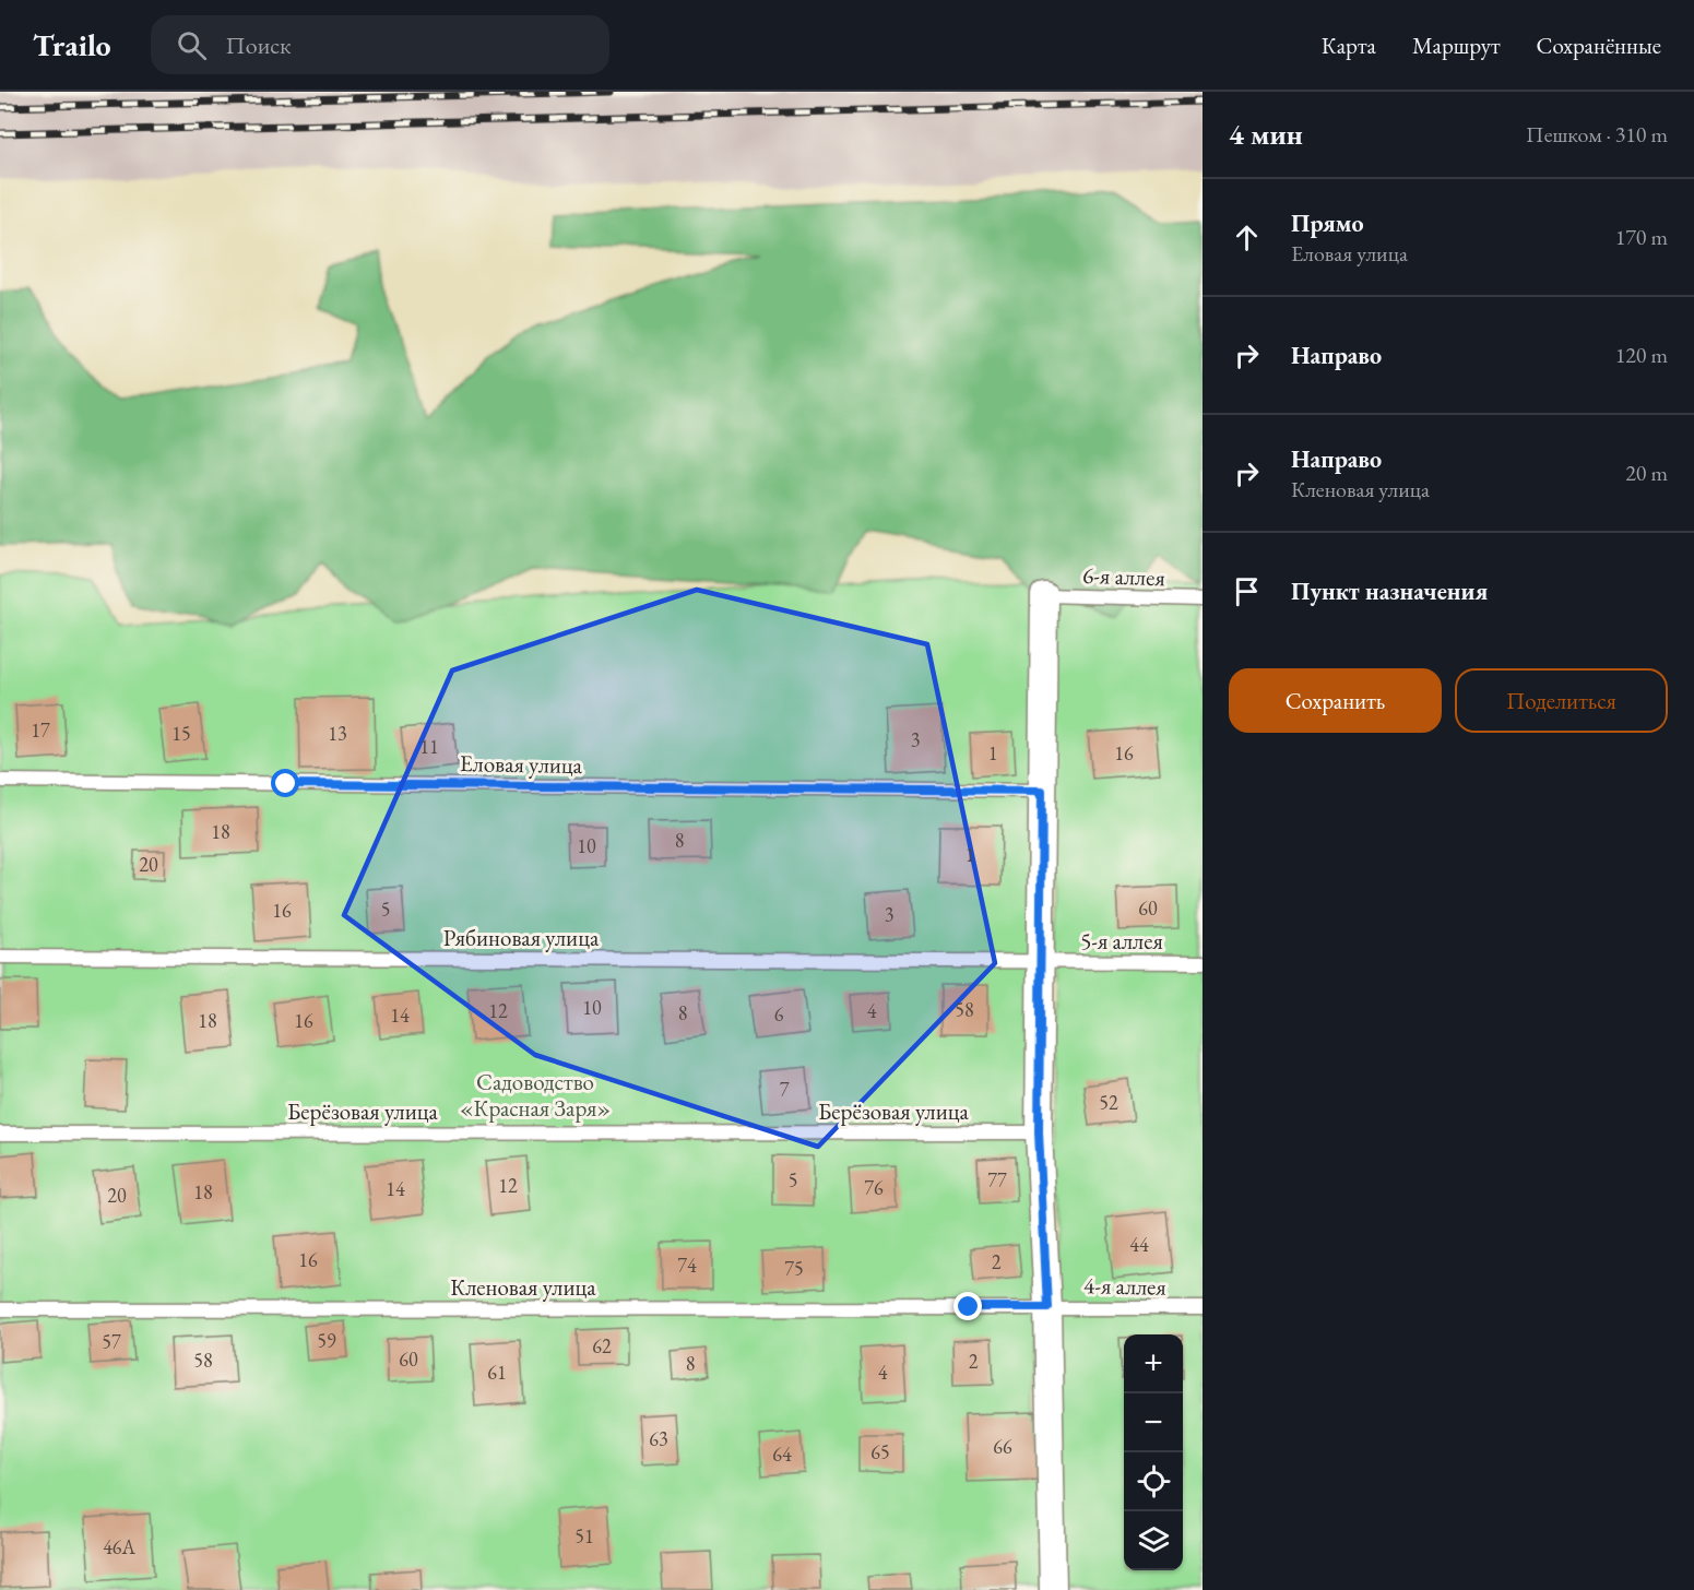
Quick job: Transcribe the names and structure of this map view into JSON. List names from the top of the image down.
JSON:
{
  "streets": {
    "lane": [
      "6-я аллея",
      "Еловая улица",
      "Рябиновая улица",
      "5-я аллея",
      "Берёзовая улица",
      "4-я аллея",
      "Кленовая улица"
    ]
  },
  "crossings": [
    ["Рябиновая улица", "5-я аллея"],
    ["4-я аллея", "Кленовая улица"]
  ],
  "parks": ["Садоводство «Красная Заря»"],
  "house_numbers": [
    "17",
    "15",
    "13",
    "3",
    "11",
    "1",
    "16",
    "18",
    "8",
    "10",
    "1",
    "20",
    "60",
    "5",
    "16",
    "3",
    "10",
    "58",
    "12",
    "4",
    "8",
    "6",
    "14",
    "18",
    "16",
    "7",
    "52",
    "5",
    "77",
    "12",
    "76",
    "14",
    "18",
    "20",
    "44",
    "16",
    "2",
    "74",
    "75",
    "59",
    "57",
    "62",
    "60",
    "58",
    "2",
    "8",
    "61",
    "4",
    "63",
    "66",
    "65",
    "64",
    "51",
    "46А"
  ],
  "page": {
    "header": "Trailo",
    "search": "Поиск",
    "nav": ["Карта", "Маршрут", "Сохранённые"],
    "heading": ["4 мин", "Пешком · 310 m"],
    "list": [
      ["Прямо", "Еловая улица", "170 m"],
      ["Направо", "120 m"],
      ["Направо", "Кленовая улица", "20 m"],
      "Пункт назначения"
    ],
    "buttons": ["Сохранить", "Поделиться"],
    "map_buttons": ["+", "−"]
  }
}
